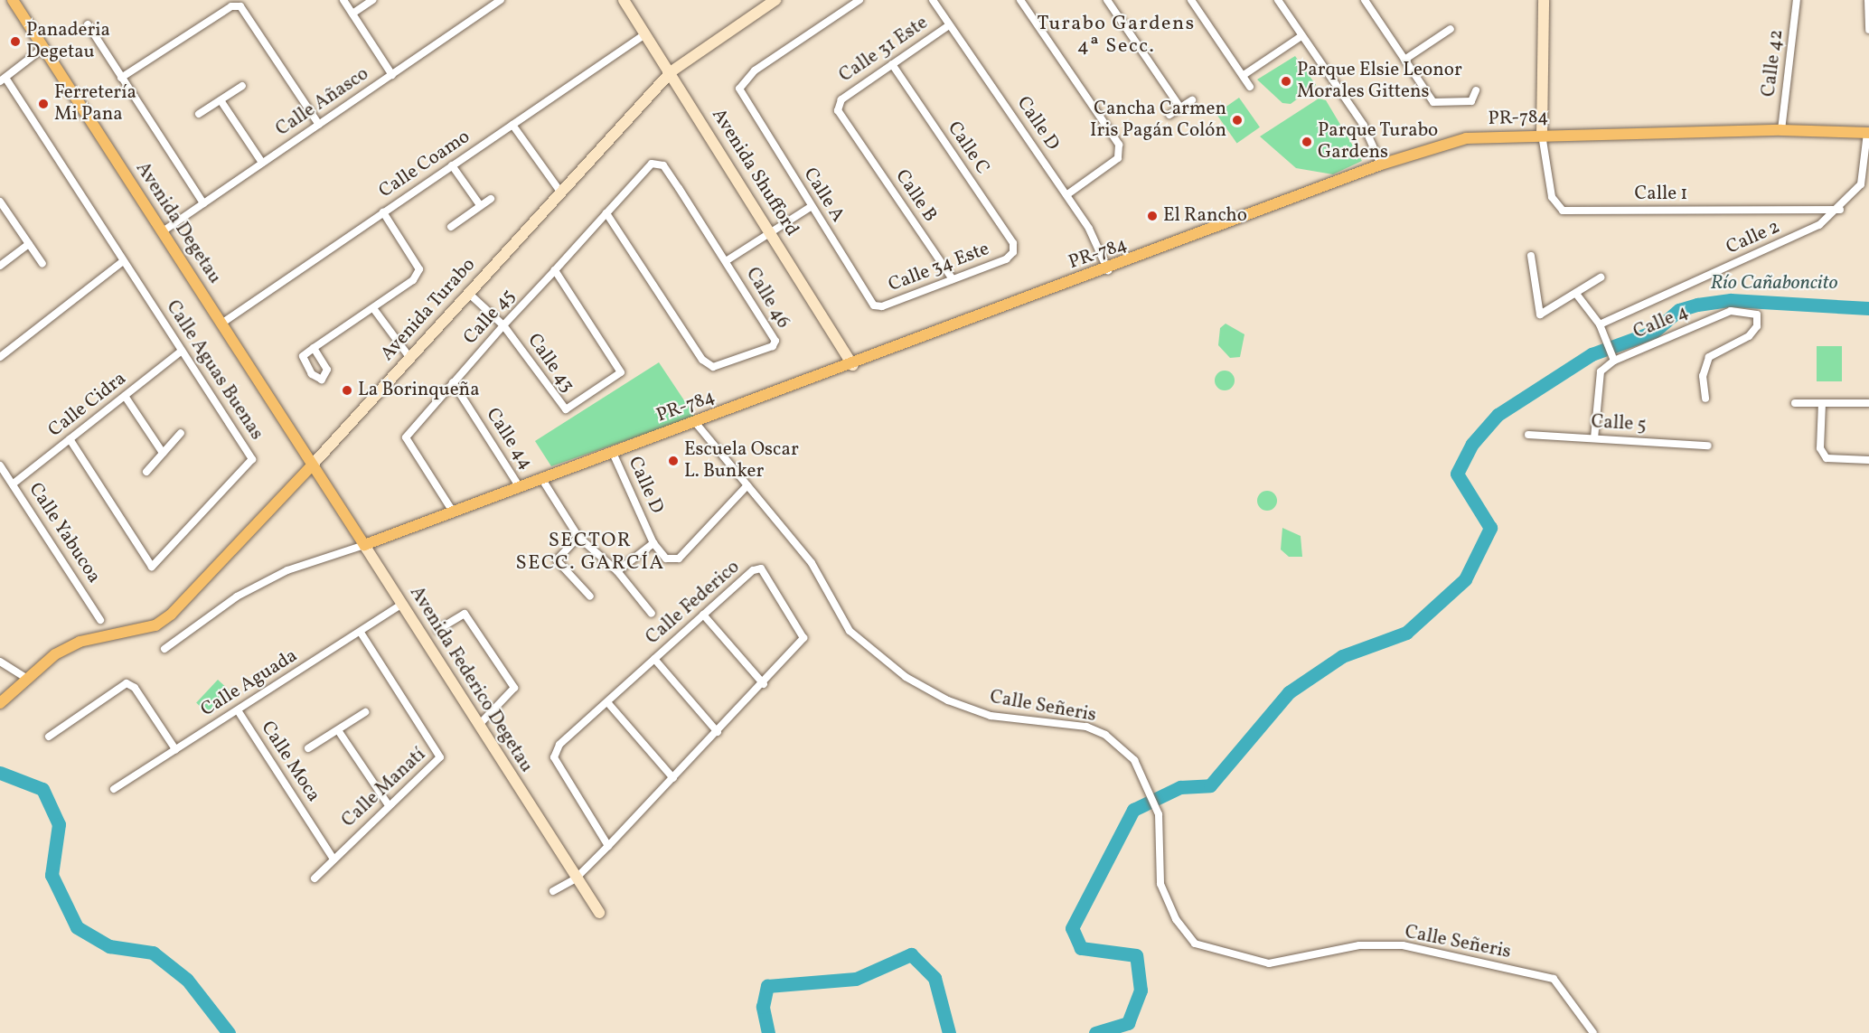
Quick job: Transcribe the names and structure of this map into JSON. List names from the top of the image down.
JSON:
{
  "streets": {
    "main road": [
      "PR-784",
      "Avenida Degetau",
      "Avenida Turabo",
      "Avenida Federico Degetau"
    ],
    "street": [
      "Calle 31 Este",
      "Calle 42",
      "Calle Añasco",
      "Calle D",
      "Calle C",
      "Calle Coamo",
      "Avenida Shufford",
      "Calle 1",
      "Calle A",
      "Calle B",
      "Calle 2",
      "Calle 34 Este",
      "Calle 46",
      "Calle 45",
      "Calle 4",
      "Calle 43",
      "Calle Aguas Buenas",
      "Calle Cidra",
      "Calle 5",
      "Calle 44",
      "Calle Yabucoa",
      "Calle Federico",
      "Calle Aguada",
      "Calle Señeris",
      "Calle Moca",
      "Calle Manatí"
    ]
  },
  "crossings": [
    ["Calle 31 Este", "Calle D"],
    ["Calle 31 Este", "Calle C"],
    ["Calle 31 Este", "Calle B"],
    ["Calle 42", "PR-784"],
    ["Calle Añasco", "Avenida Degetau"],
    ["PR-784", "Calle D"],
    ["PR-784", "Avenida Shufford"],
    ["PR-784", "Calle 1"],
    ["PR-784", "Calle 2"],
    ["PR-784", "Calle 45"],
    ["PR-784", "Calle 44"],
    ["PR-784", "Avenida Federico Degetau"],
    ["PR-784", "Calle Señeris"],
    ["Calle D", "Calle Señeris"],
    ["Calle C", "Calle 34 Este"],
    ["Calle Coamo", "Avenida Shufford"],
    ["Calle Coamo", "Avenida Degetau"],
    ["Avenida Shufford", "Avenida Turabo"],
    ["Calle 1", "Calle 2"],
    ["Calle A", "Calle 34 Este"],
    ["Calle B", "Calle 34 Este"],
    ["Avenida Degetau", "Avenida Turabo"],
    ["Avenida Degetau", "Avenida Federico Degetau"],
    ["Calle 46", "Calle 45"],
    ["Avenida Turabo", "Calle 43"],
    ["Avenida Turabo", "Avenida Federico Degetau"],
    ["Calle 45", "Calle 43"],
    ["Calle 45", "Calle 44"],
    ["Calle Aguas Buenas", "Calle Cidra"],
    ["Calle Cidra", "Calle Yabucoa"],
    ["Calle Federico", "Avenida Federico Degetau"],
    ["Avenida Federico Degetau", "Calle Aguada"],
    ["Calle Aguada", "Calle Moca"],
    ["Calle Aguada", "Calle Manatí"],
    ["Calle Moca", "Calle Manatí"]
  ],
  "districts": ["Turabo Gardens 4ª Secc.", "SECTOR SECC. GARCÍA"],
  "water": ["Río Cañaboncito"],
  "places": [
    "Panaderia Degetau",
    "Parque Elsie Leonor Morales Gittens",
    "Ferretería Mi Pana",
    "Cancha Carmen Iris Pagán Colón",
    "Parque Turabo Gardens",
    "El Rancho",
    "La Borinqueña",
    "Escuela Oscar L. Bunker"
  ]
}
